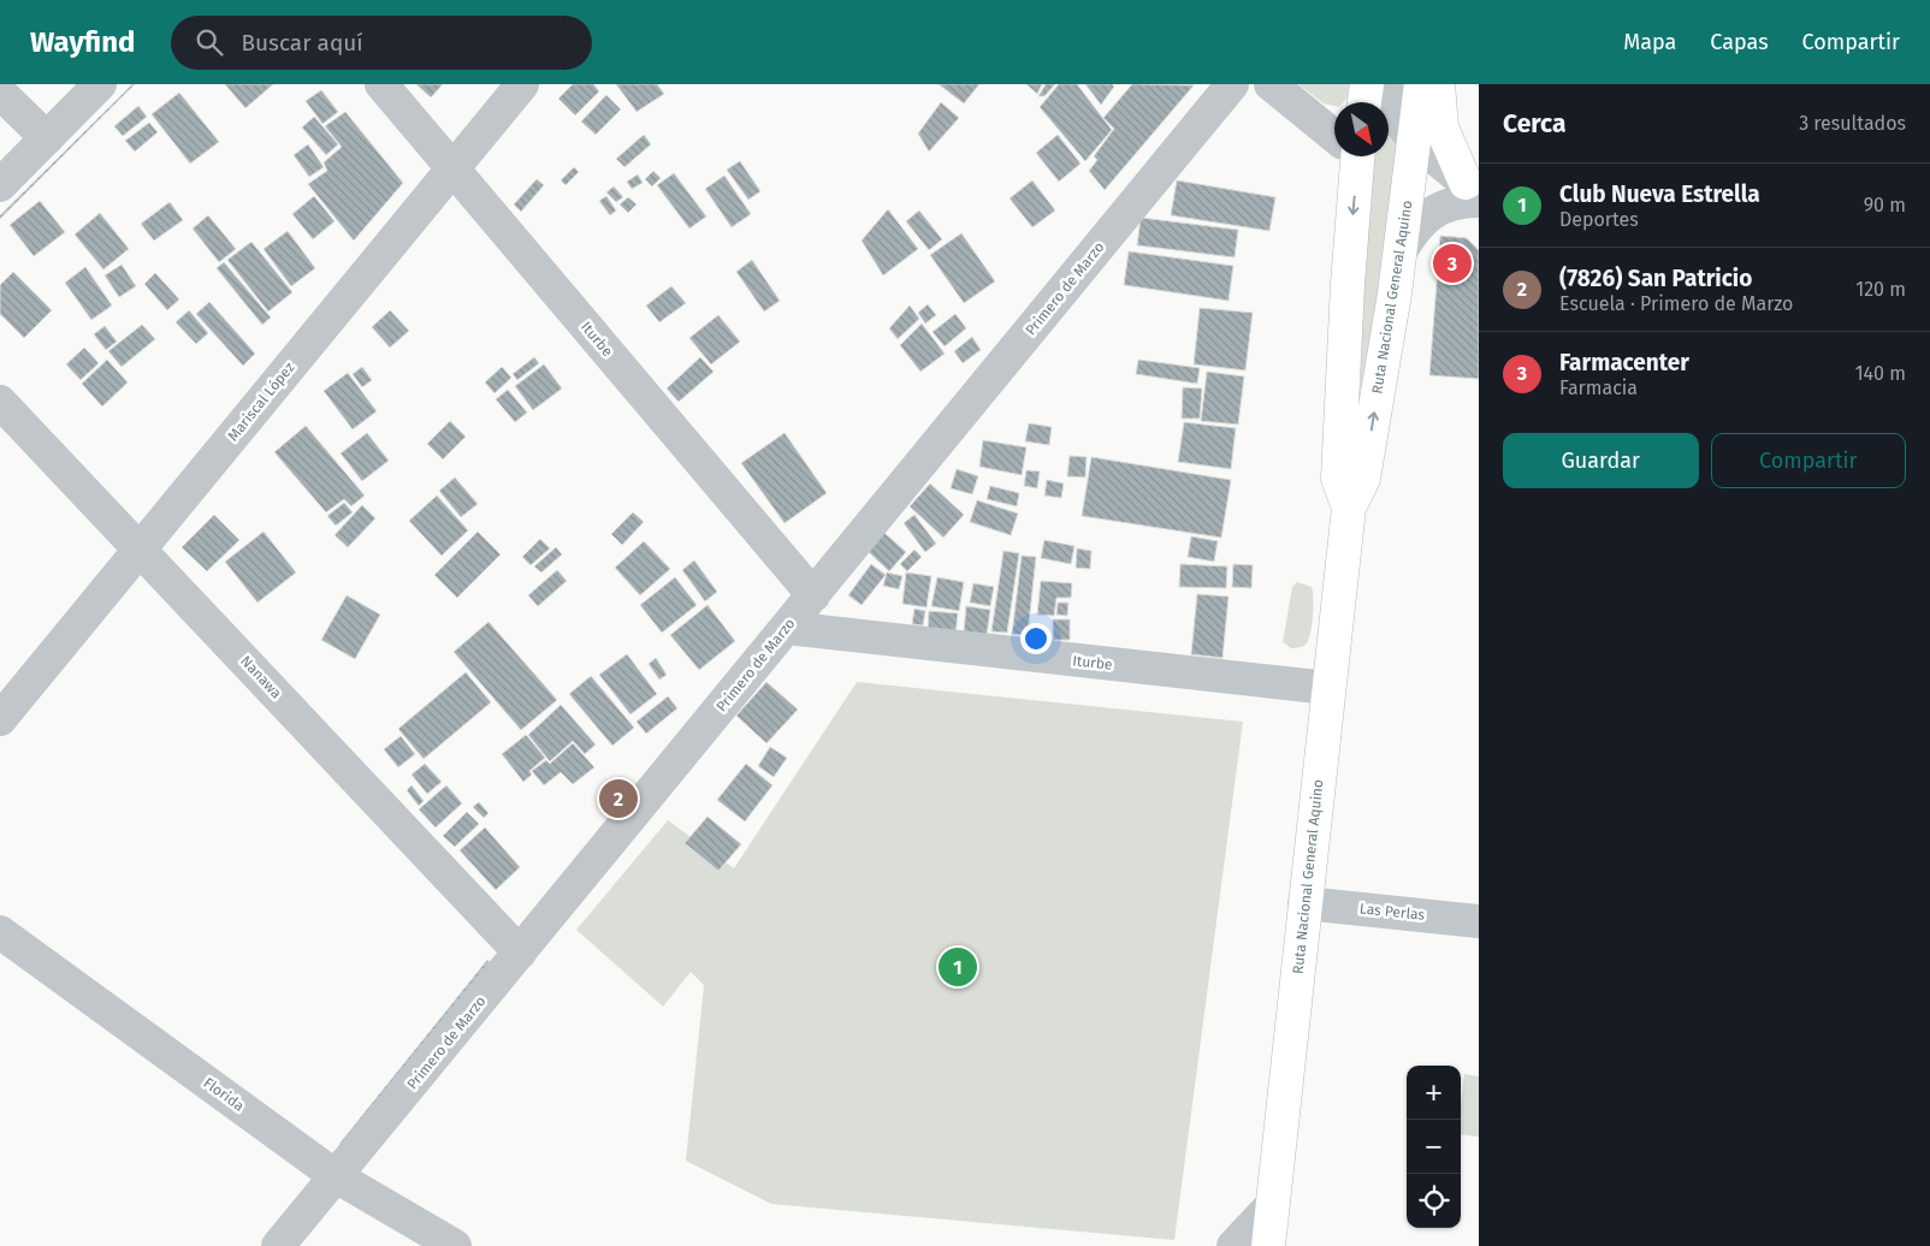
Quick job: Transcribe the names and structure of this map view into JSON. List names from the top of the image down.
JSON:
{
  "streets": {
    "highway": ["Ruta Nacional General Aquino"],
    "street": [
      "Primero de Marzo",
      "Iturbe",
      "Mariscal López",
      "Nanawa",
      "Las Perlas",
      "Florida"
    ]
  },
  "crossings": [
    ["Primero de Marzo", "Iturbe"],
    ["Primero de Marzo", "Nanawa"],
    ["Primero de Marzo", "Florida"],
    ["Ruta Nacional General Aquino", "Iturbe"],
    ["Ruta Nacional General Aquino", "Las Perlas"],
    ["Iturbe", "Mariscal López"],
    ["Mariscal López", "Nanawa"]
  ],
  "north": "bottom right",
  "page": {
    "header": "Wayfind",
    "search": "Buscar aquí",
    "nav": ["Mapa", "Capas", "Compartir"],
    "heading": ["Cerca", "3 resultados"],
    "list": [
      {
        "mark": "1",
        "name": "Club Nueva Estrella",
        "note": "Deportes",
        "value": "90 m"
      },
      {
        "mark": "2",
        "name": "(7826) San Patricio",
        "note": "Escuela · Primero de Marzo",
        "value": "120 m"
      },
      {
        "mark": "3",
        "name": "Farmacenter",
        "note": "Farmacia",
        "value": "140 m"
      }
    ],
    "pins": ["3", "2", "1"],
    "buttons": ["Guardar", "Compartir"],
    "map_buttons": ["+", "−"]
  }
}
